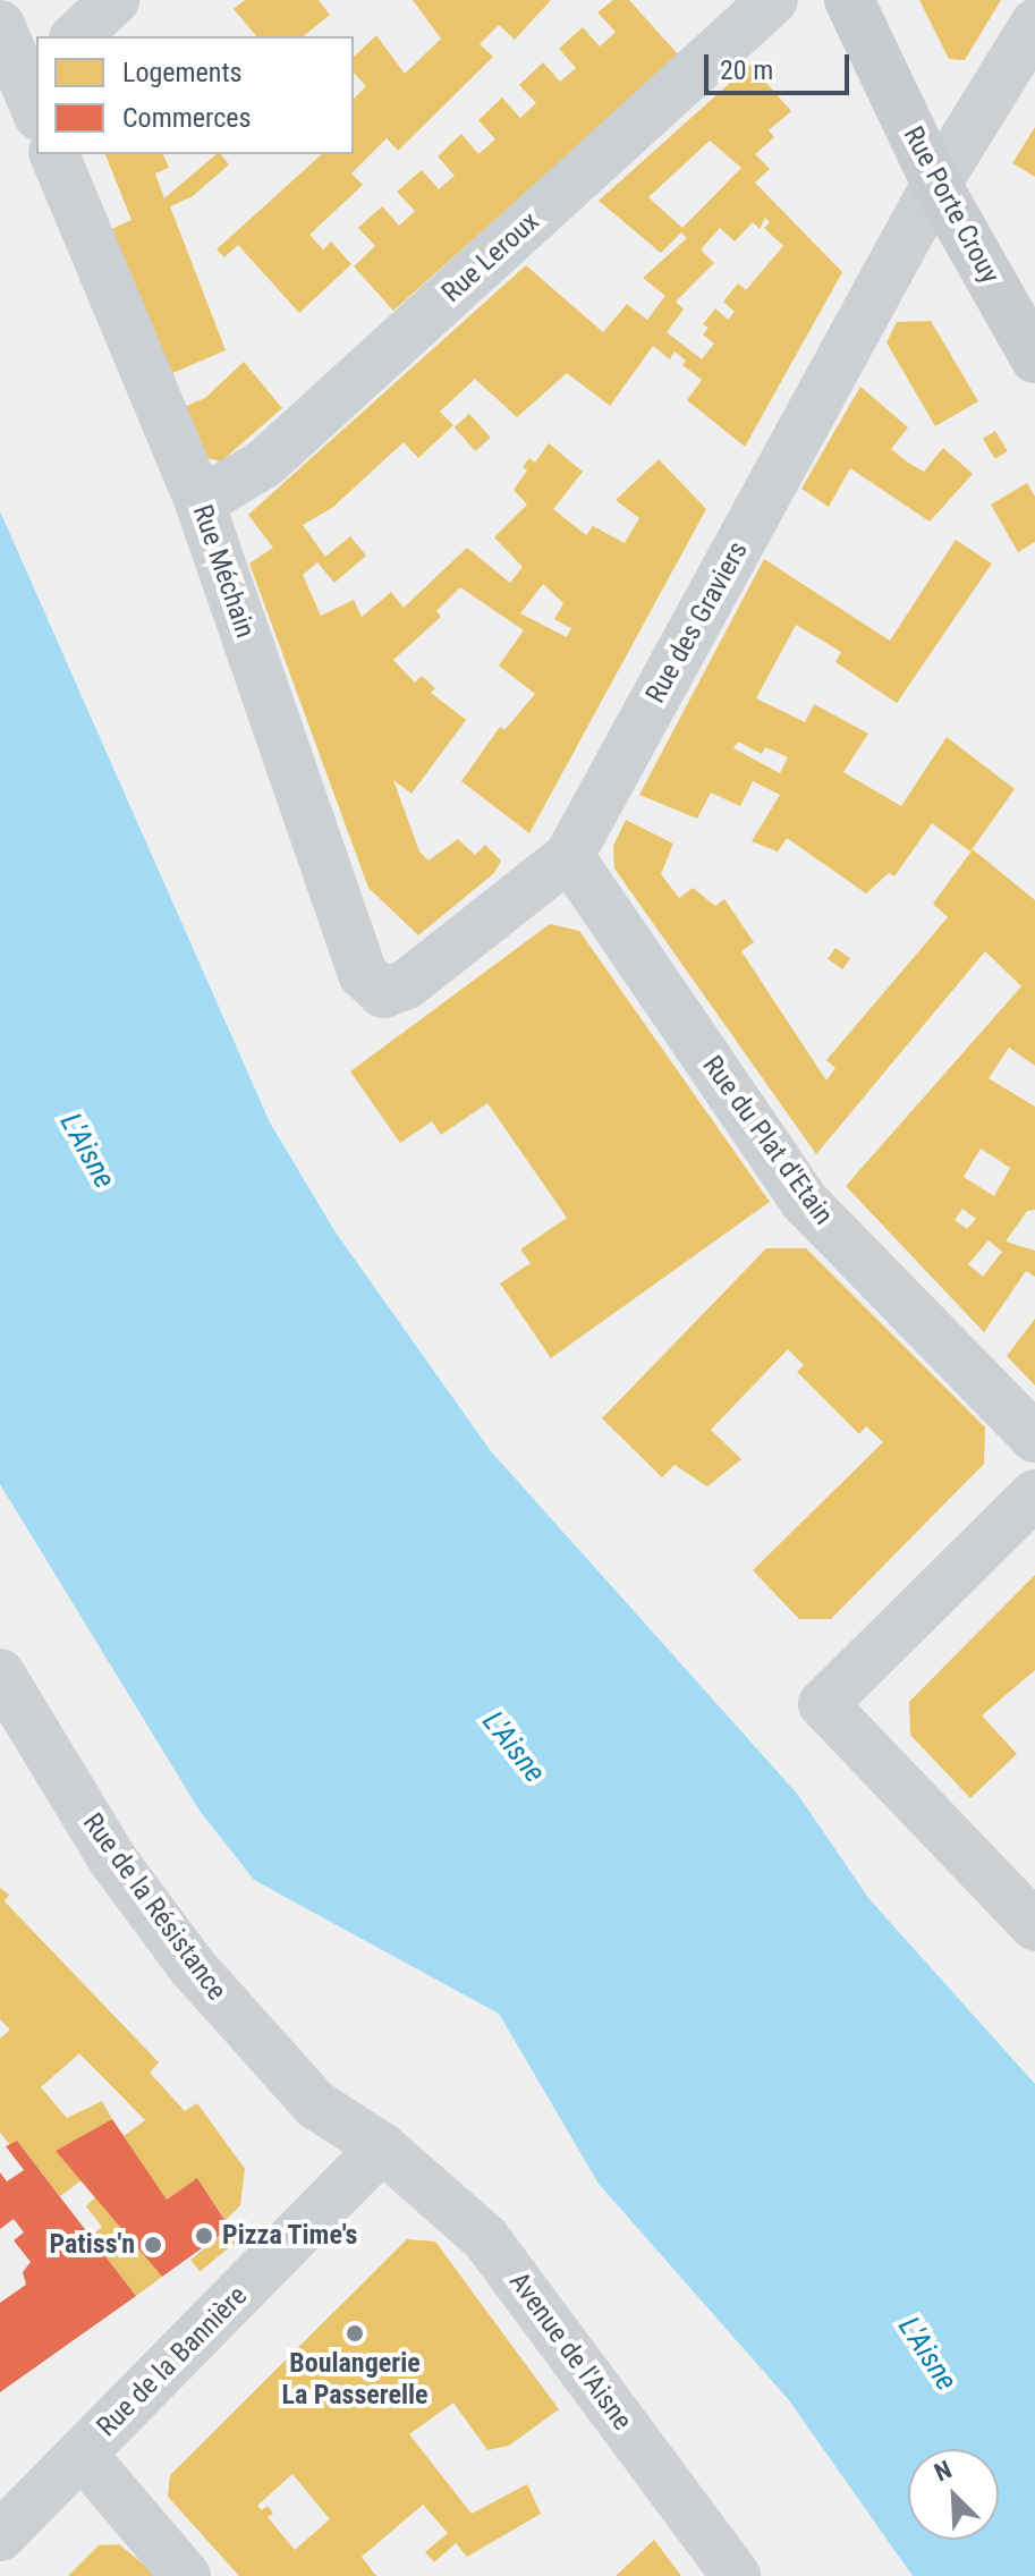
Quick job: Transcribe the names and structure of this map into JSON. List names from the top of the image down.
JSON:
{
  "streets": {
    "main road": ["Rue Porte Crouy", "Rue de la Résistance", "Avenue de l'Aisne"],
    "street": [
      "Rue Leroux",
      "Rue Méchain",
      "Rue des Graviers",
      "Rue du Plat d'Etain",
      "Rue de la Bannière"
    ]
  },
  "crossings": [
    ["Rue Porte Crouy", "Rue des Graviers"],
    ["Rue Leroux", "Rue Méchain"],
    ["Rue Méchain", "Rue des Graviers"],
    ["Rue des Graviers", "Rue du Plat d'Etain"],
    ["Rue de la Résistance", "Avenue de l'Aisne"],
    ["Rue de la Résistance", "Rue de la Bannière"],
    ["Avenue de l'Aisne", "Rue de la Bannière"]
  ],
  "water": ["L'Aisne"],
  "places": ["Pizza Time's", "Patiss'n", "Boulangerie La Passerelle"],
  "legend": ["Logements", "Commerces"],
  "scale_bar": "20 m",
  "north": "top left"
}
